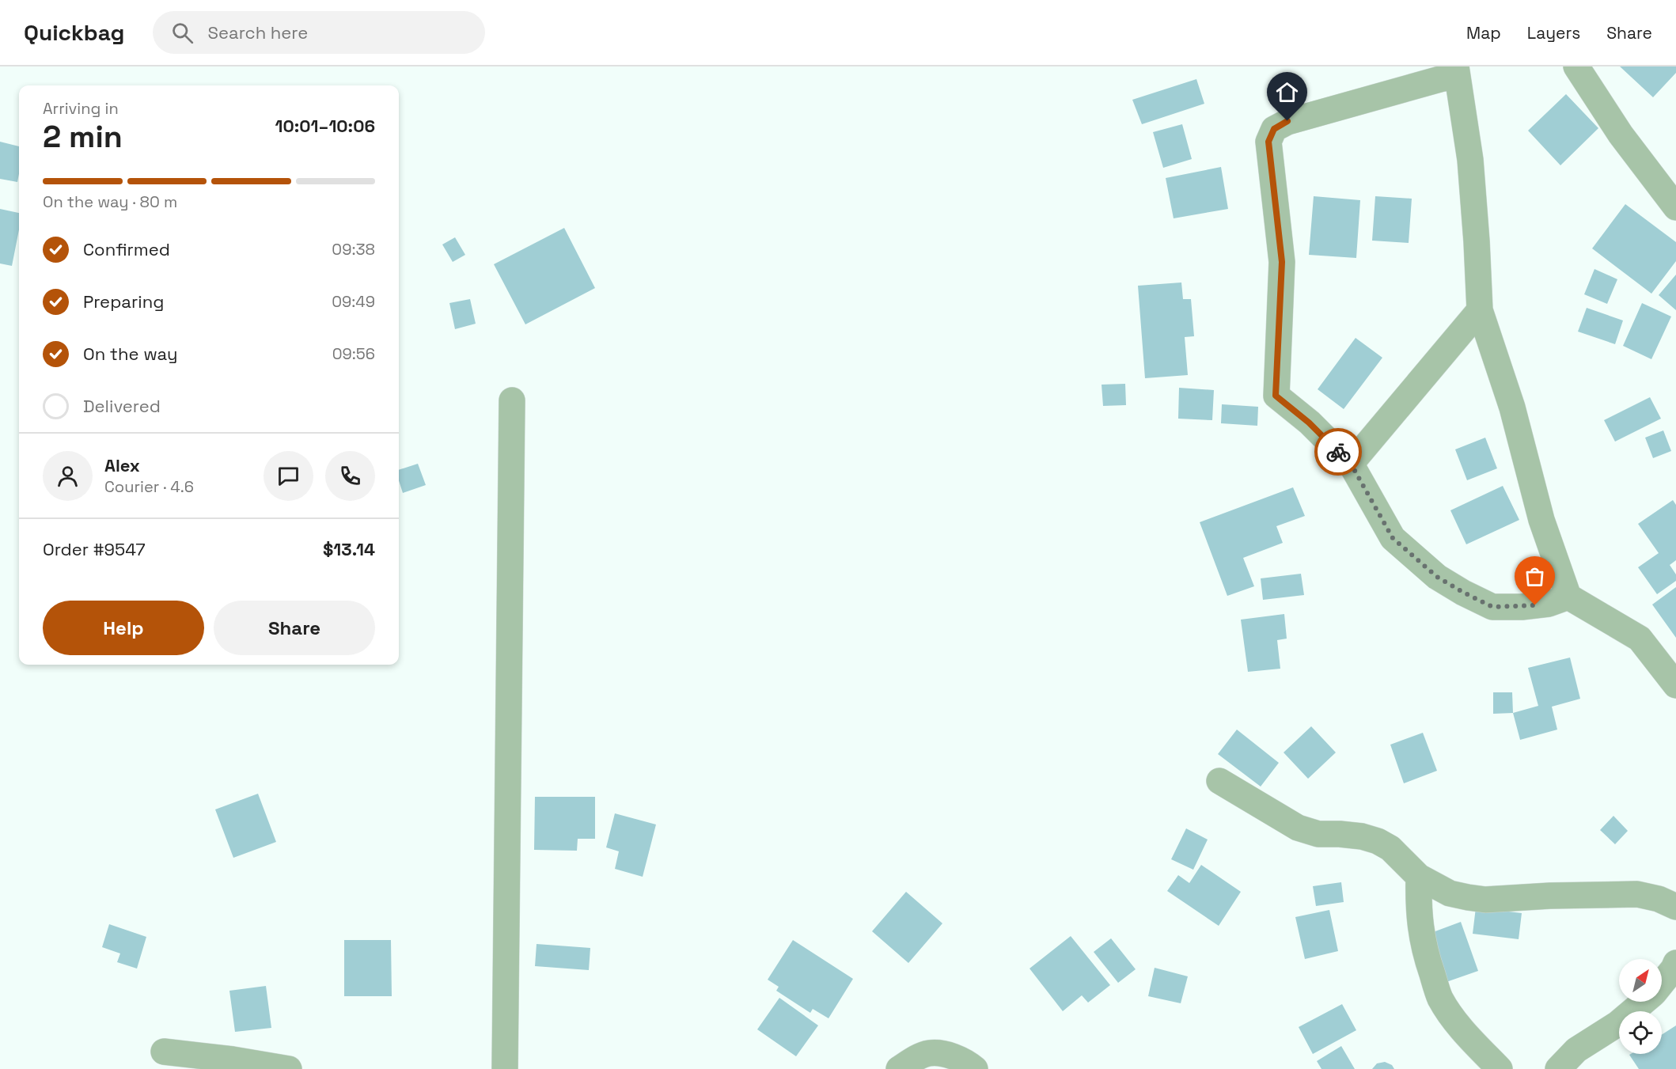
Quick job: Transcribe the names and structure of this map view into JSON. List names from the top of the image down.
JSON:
{
  "north": "top right",
  "page": {
    "header": "Quickbag",
    "search": "Search here",
    "nav": ["Map", "Layers", "Share"],
    "heading": ["2 min", "Arriving in", "10:01–10:06"],
    "panel": [
      "Alex",
      "Courier · 4.6",
      "Order #9547",
      "$13.14"
    ],
    "bar": "On the way · 80 m",
    "list": [
      ["Confirmed", "09:38"],
      ["Preparing", "09:49"],
      ["On the way", "09:56"],
      "Delivered"
    ],
    "buttons": ["Help", "Share"]
  }
}
